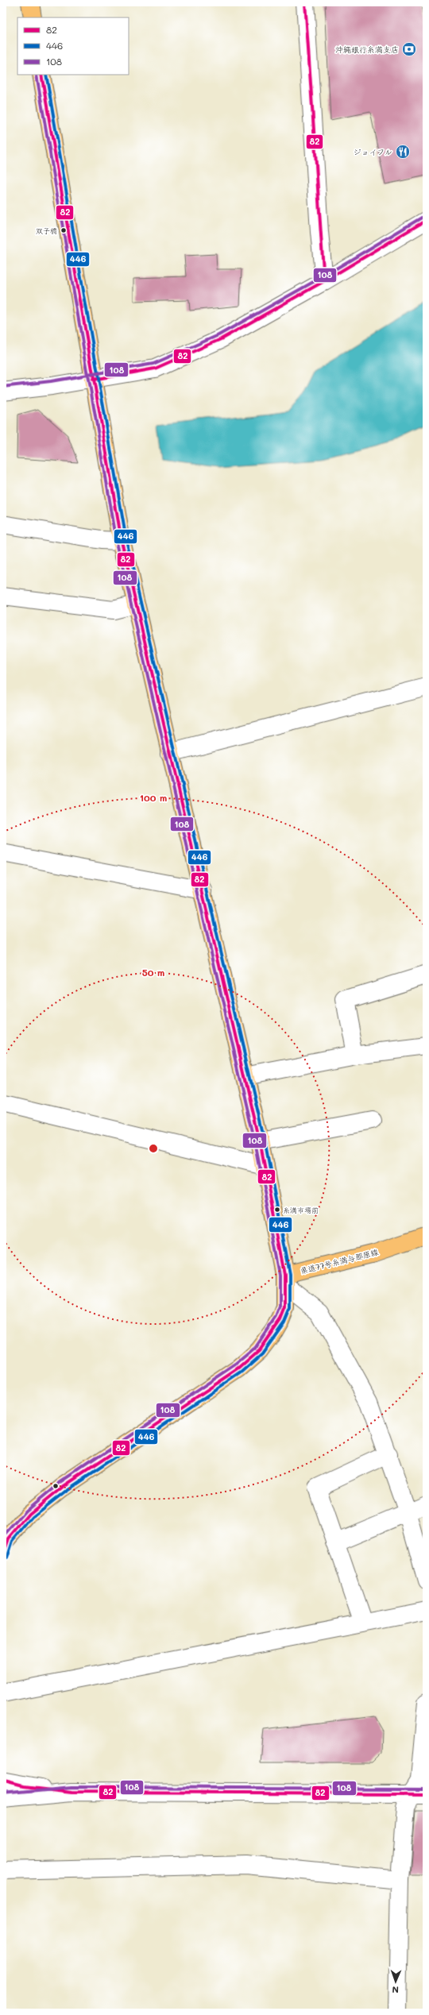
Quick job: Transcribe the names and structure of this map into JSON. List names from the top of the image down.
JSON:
{
  "streets": {
    "main road": ["県道77号糸満与那原線"]
  },
  "places": {
    "bank": ["沖縄銀行糸満支店"],
    "restaurant": ["ジョイフル"],
    "other": ["双子橋", "糸満市場前"]
  },
  "lines": ["transit line 82", "transit line 446", "transit line 108"],
  "legend": ["82", "446", "108"],
  "north": "bottom",
  "rings": ["100 m", "50 m"]
}
